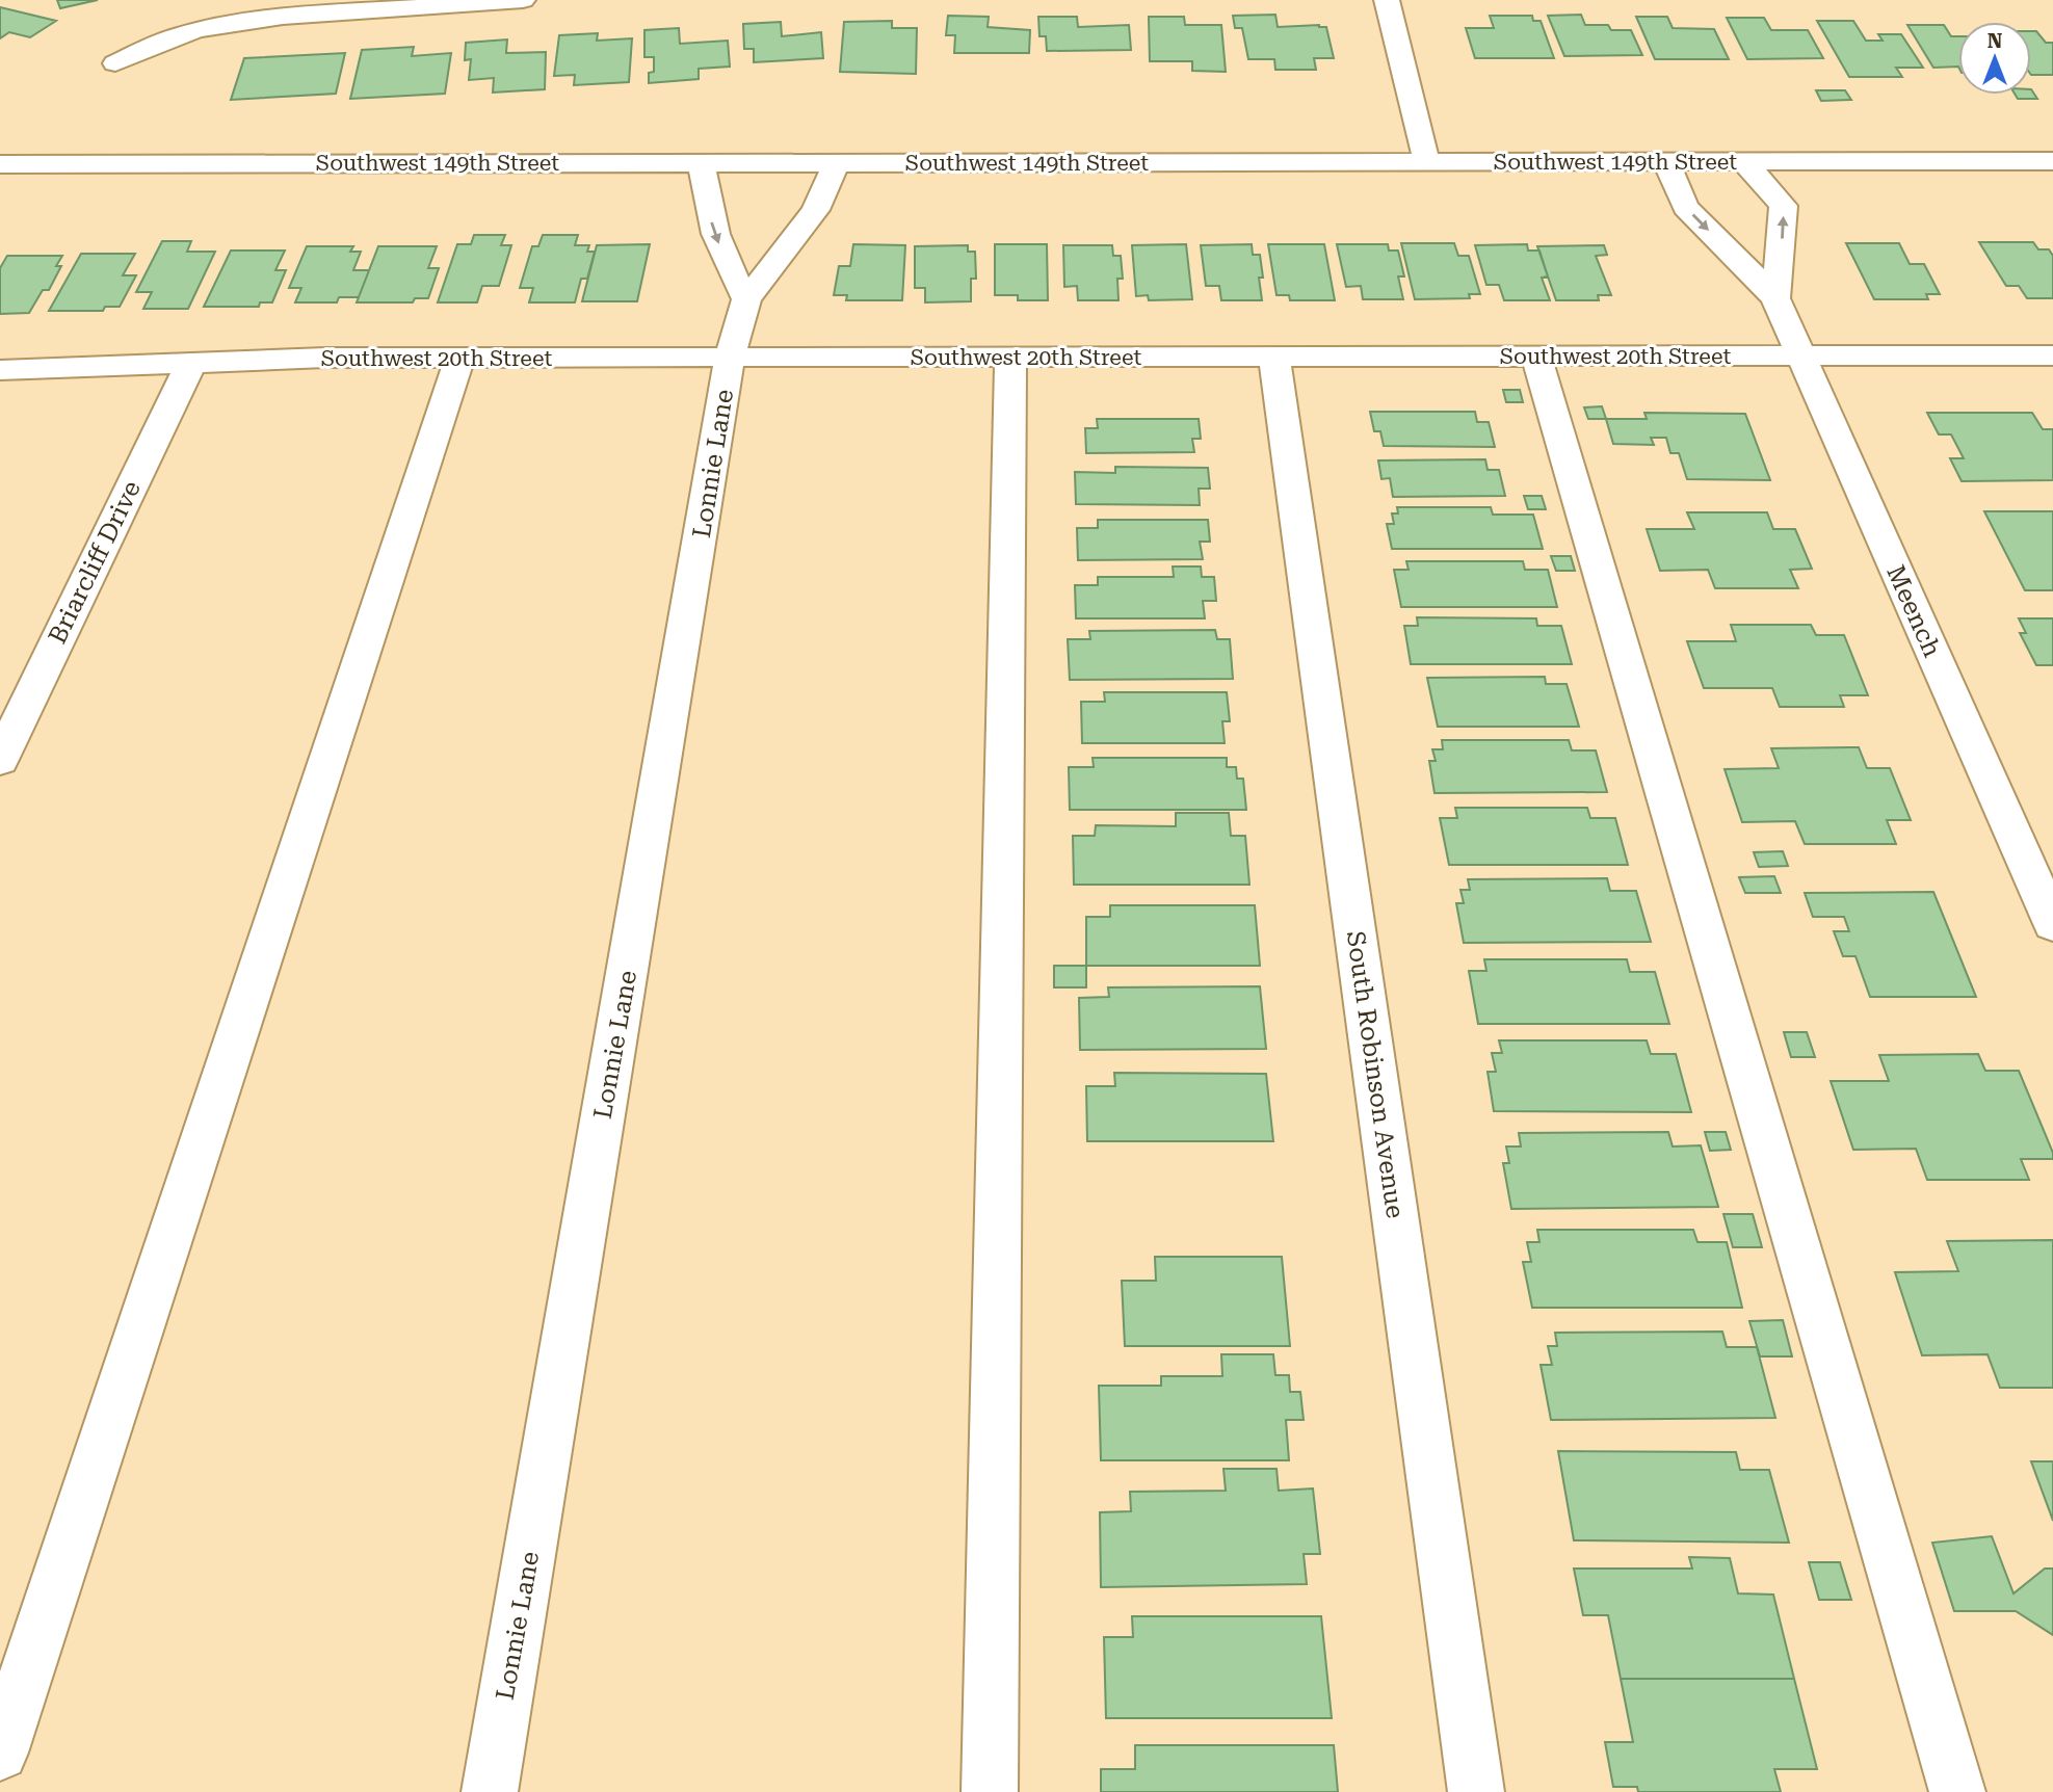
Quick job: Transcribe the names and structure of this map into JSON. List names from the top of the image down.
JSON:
{
  "streets": {
    "street": [
      "Southwest 149th Street",
      "Southwest 20th Street",
      "Lonnie Lane",
      "Briarcliff Drive",
      "Meench",
      "South Robinson Avenue"
    ]
  },
  "crossings": [
    ["Southwest 149th Street", "Lonnie Lane"],
    ["Southwest 149th Street", "Meench"],
    ["Southwest 20th Street", "Lonnie Lane"],
    ["Southwest 20th Street", "Briarcliff Drive"],
    ["Southwest 20th Street", "Meench"],
    ["Southwest 20th Street", "South Robinson Avenue"]
  ],
  "north": "top"
}
